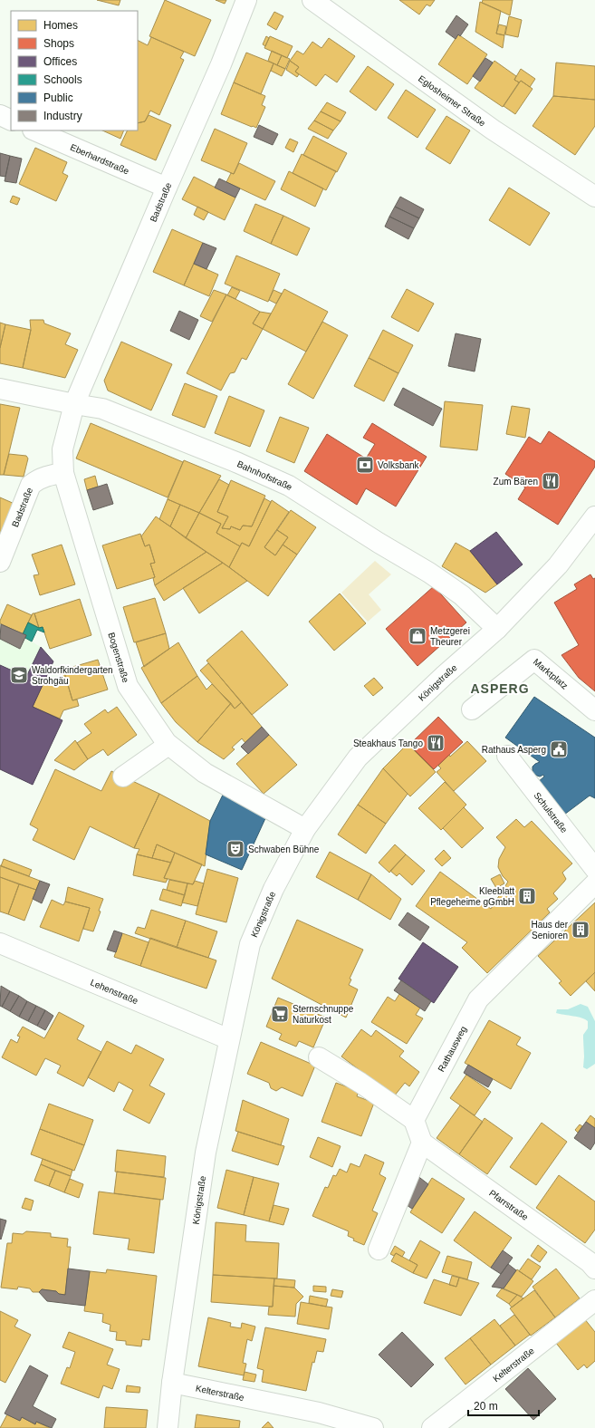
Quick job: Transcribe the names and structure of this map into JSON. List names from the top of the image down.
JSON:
{
  "streets": {
    "street": [
      "Eglosheimer Straße",
      "Eberhardstraße",
      "Badstraße",
      "Bahnhofstraße",
      "Bogenstraße",
      "Marktplatz",
      "Königstraße",
      "Schulstraße",
      "Lehenstraße",
      "Rathausweg",
      "Pfarrstraße",
      "Kelterstraße"
    ]
  },
  "crossings": [
    ["Eberhardstraße", "Badstraße"],
    ["Badstraße", "Bahnhofstraße"],
    ["Badstraße", "Bogenstraße"],
    ["Bahnhofstraße", "Bogenstraße"],
    ["Bahnhofstraße", "Königstraße"],
    ["Bogenstraße", "Königstraße"],
    ["Königstraße", "Lehenstraße"],
    ["Königstraße", "Kelterstraße"]
  ],
  "districts": ["ASPERG"],
  "places": {
    "bank": ["Volksbank"],
    "restaurant": ["Zum Bären", "Steakhaus Tango"],
    "shop": ["Metzgerei Theurer"],
    "school or university": ["Waldorfkindergarten Strohgäu"],
    "public building": ["Rathaus Asperg"],
    "theatre": ["Schwaben Bühne"],
    "building": ["Kleeblatt Pflegeheime gGmbH", "Haus der Senioren"],
    "supermarket": ["Sternschnuppe Naturkost"]
  },
  "legend": [
    "Homes",
    "Shops",
    "Offices",
    "Schools",
    "Public",
    "Industry"
  ],
  "scale_bar": "20 m"
}
